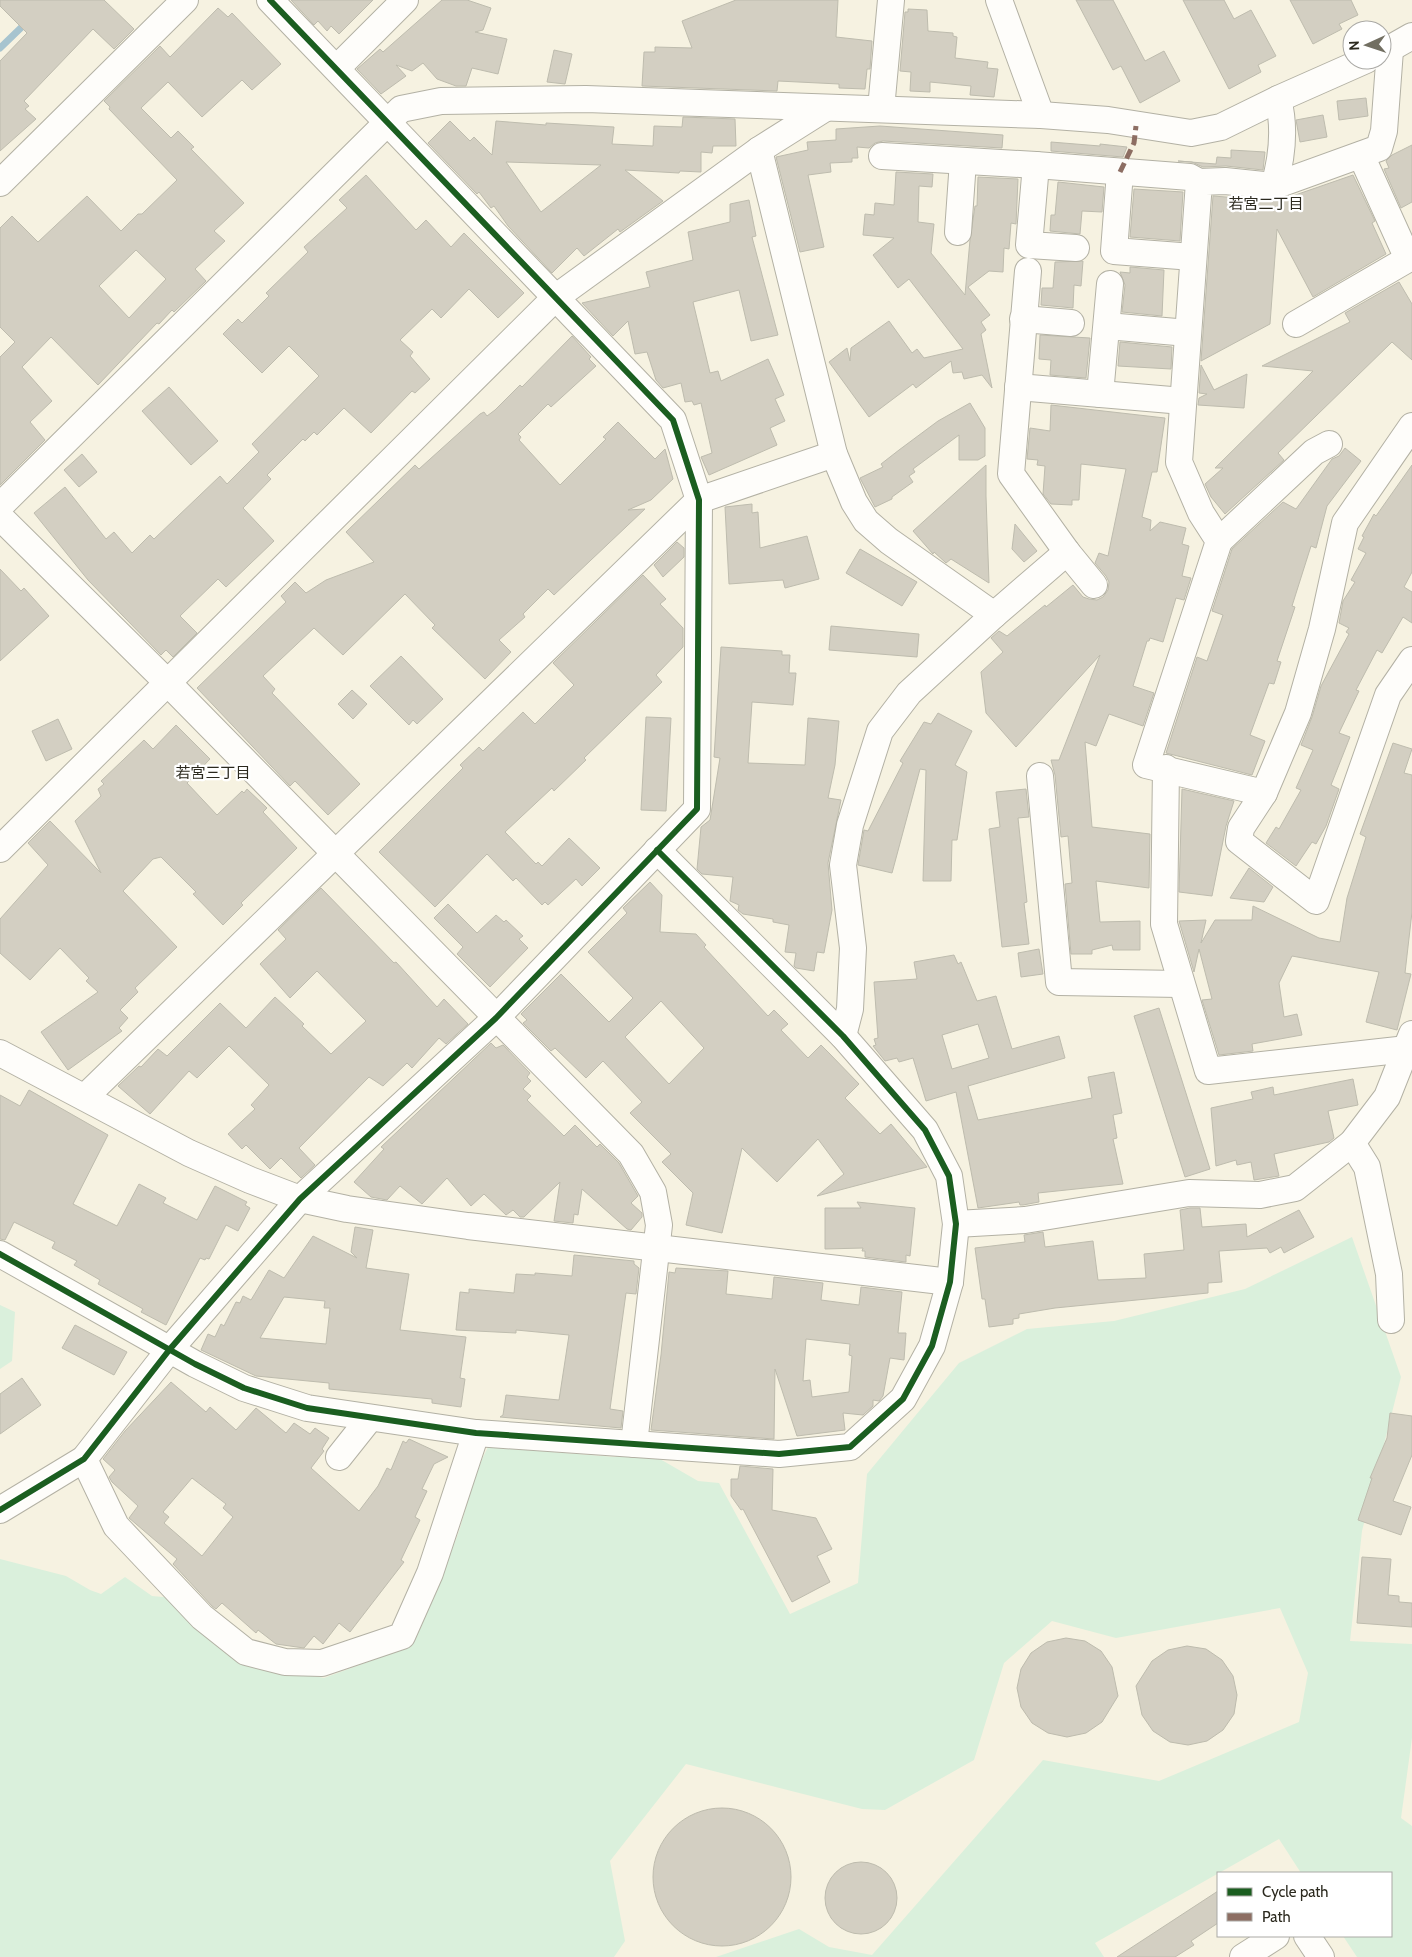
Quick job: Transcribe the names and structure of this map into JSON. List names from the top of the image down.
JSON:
{
  "districts": ["若宮二丁目", "若宮三丁目"],
  "legend": ["Cycle path", "Path"],
  "north": "left"
}
